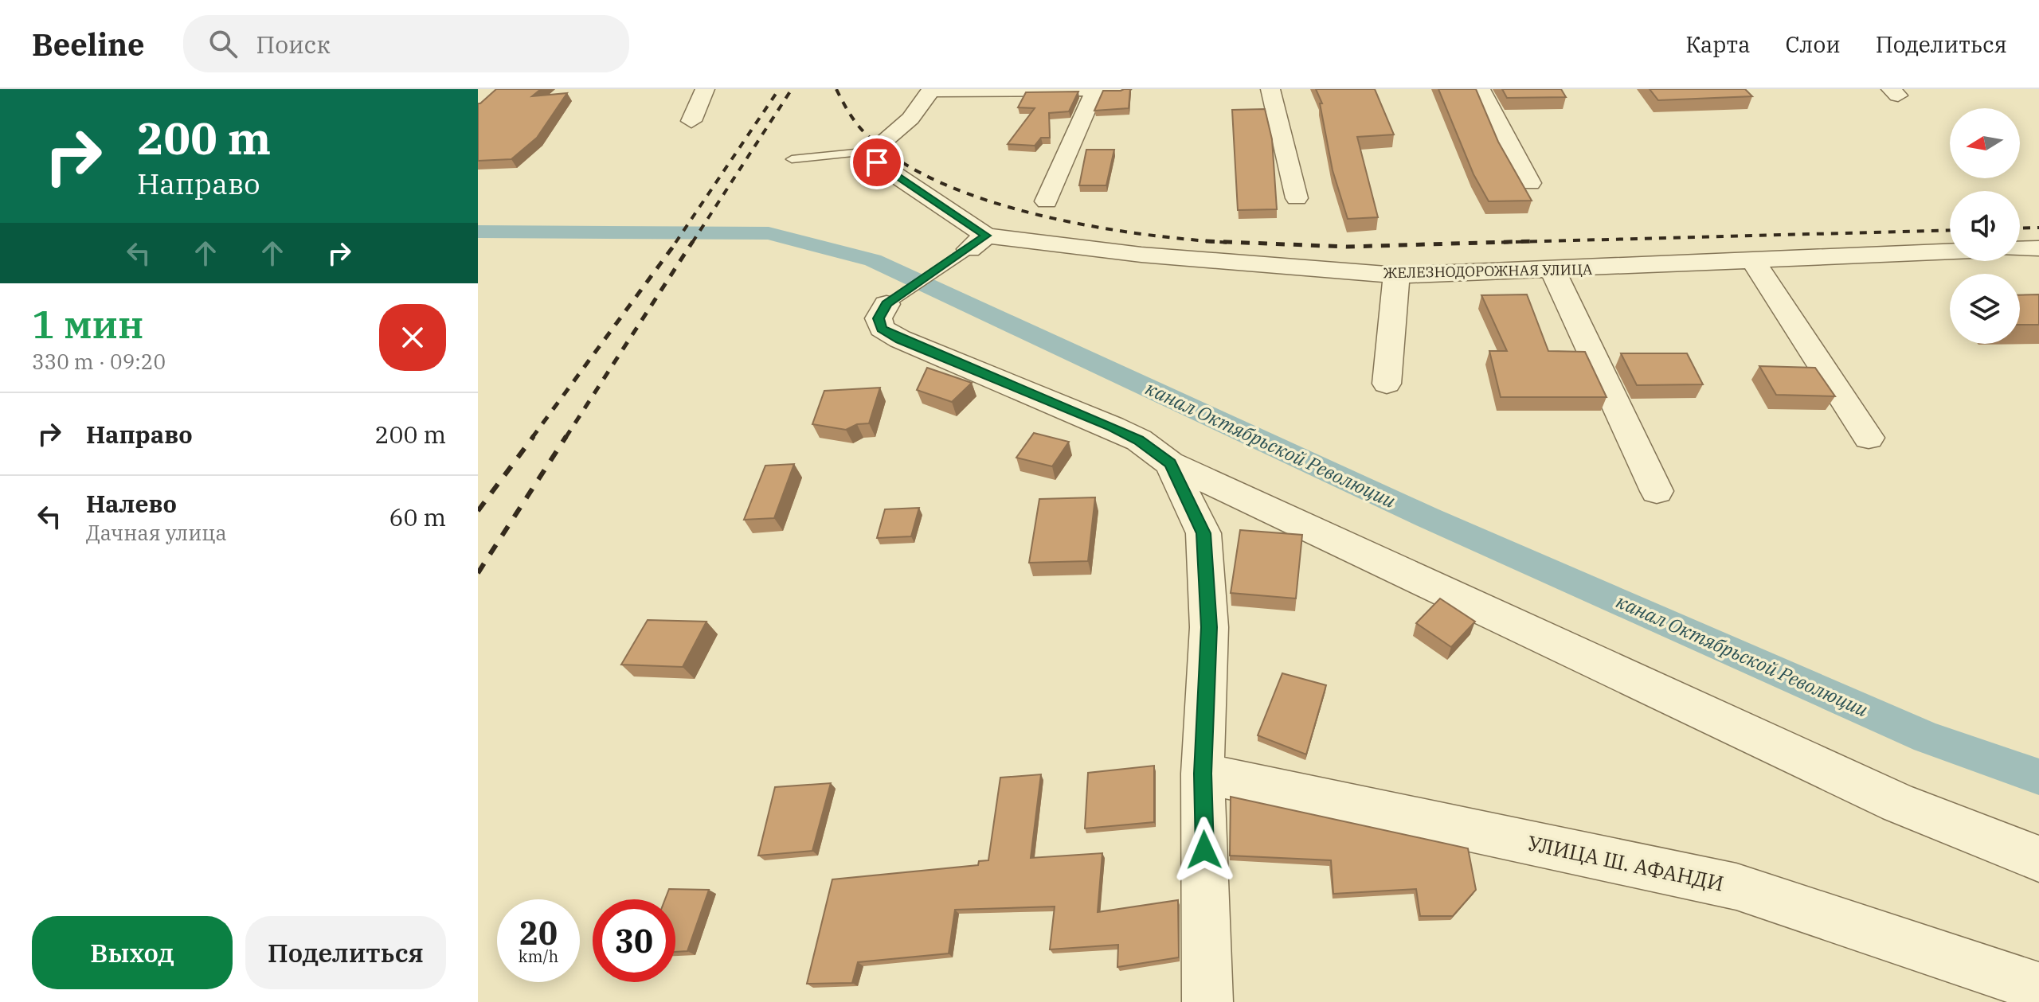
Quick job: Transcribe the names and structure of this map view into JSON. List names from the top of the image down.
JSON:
{
  "streets": {
    "street": ["ЖЕЛЕЗНОДОРОЖНАЯ УЛИЦА", "УЛИЦА Ш. АФАНДИ"]
  },
  "water": ["канал Октябрьской Революции"],
  "north": "left",
  "page": {
    "header": "Beeline",
    "search": "Поиск",
    "nav": ["Карта", "Слои", "Поделиться"],
    "turn": ["200 m", "Направо"],
    "heading": ["1 мин", "330 m · 09:20"],
    "list": [
      {
        "name": "Направо",
        "value": "200 m"
      },
      {
        "name": "Налево",
        "note": "Дачная улица",
        "value": "60 m"
      }
    ],
    "speed": "20 km/h",
    "limit": "30",
    "buttons": ["Выход", "Поделиться"]
  }
}
